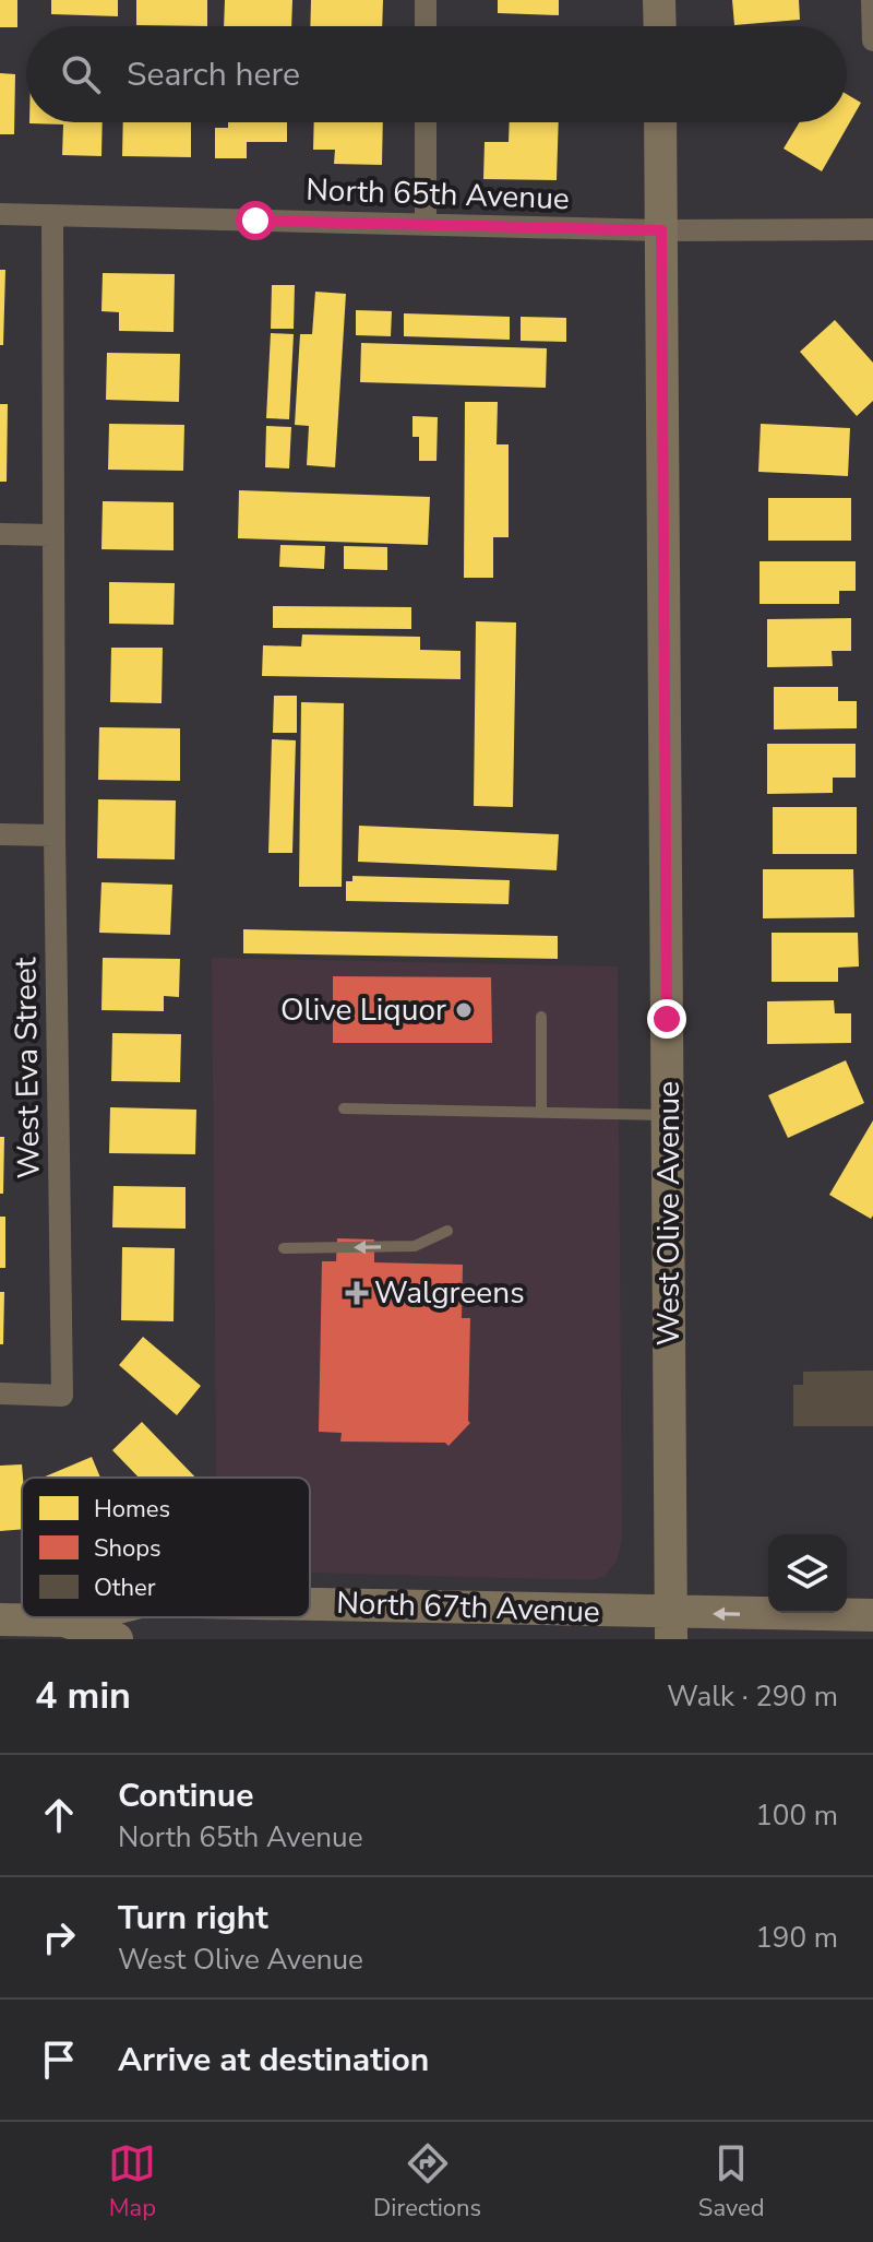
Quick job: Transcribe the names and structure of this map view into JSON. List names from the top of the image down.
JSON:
{
  "streets": {
    "main road": ["West Olive Avenue", "North 67th Avenue"],
    "street": ["North 65th Avenue", "West Eva Street"]
  },
  "crossings": [
    ["North 65th Avenue", "West Eva Street"],
    ["North 65th Avenue", "West Olive Avenue"],
    ["West Olive Avenue", "North 67th Avenue"]
  ],
  "places": {
    "other": ["Olive Liquor"],
    "health": ["Walgreens"]
  },
  "legend": ["Homes", "Shops", "Other"],
  "page": {
    "search": "Search here",
    "heading": ["4 min", "Walk · 290 m"],
    "list": [
      ["Continue", "North 65th Avenue", "100 m"],
      ["Turn right", "West Olive Avenue", "190 m"],
      "Arrive at destination"
    ],
    "nav": ["Map", "Directions", "Saved"]
  }
}
